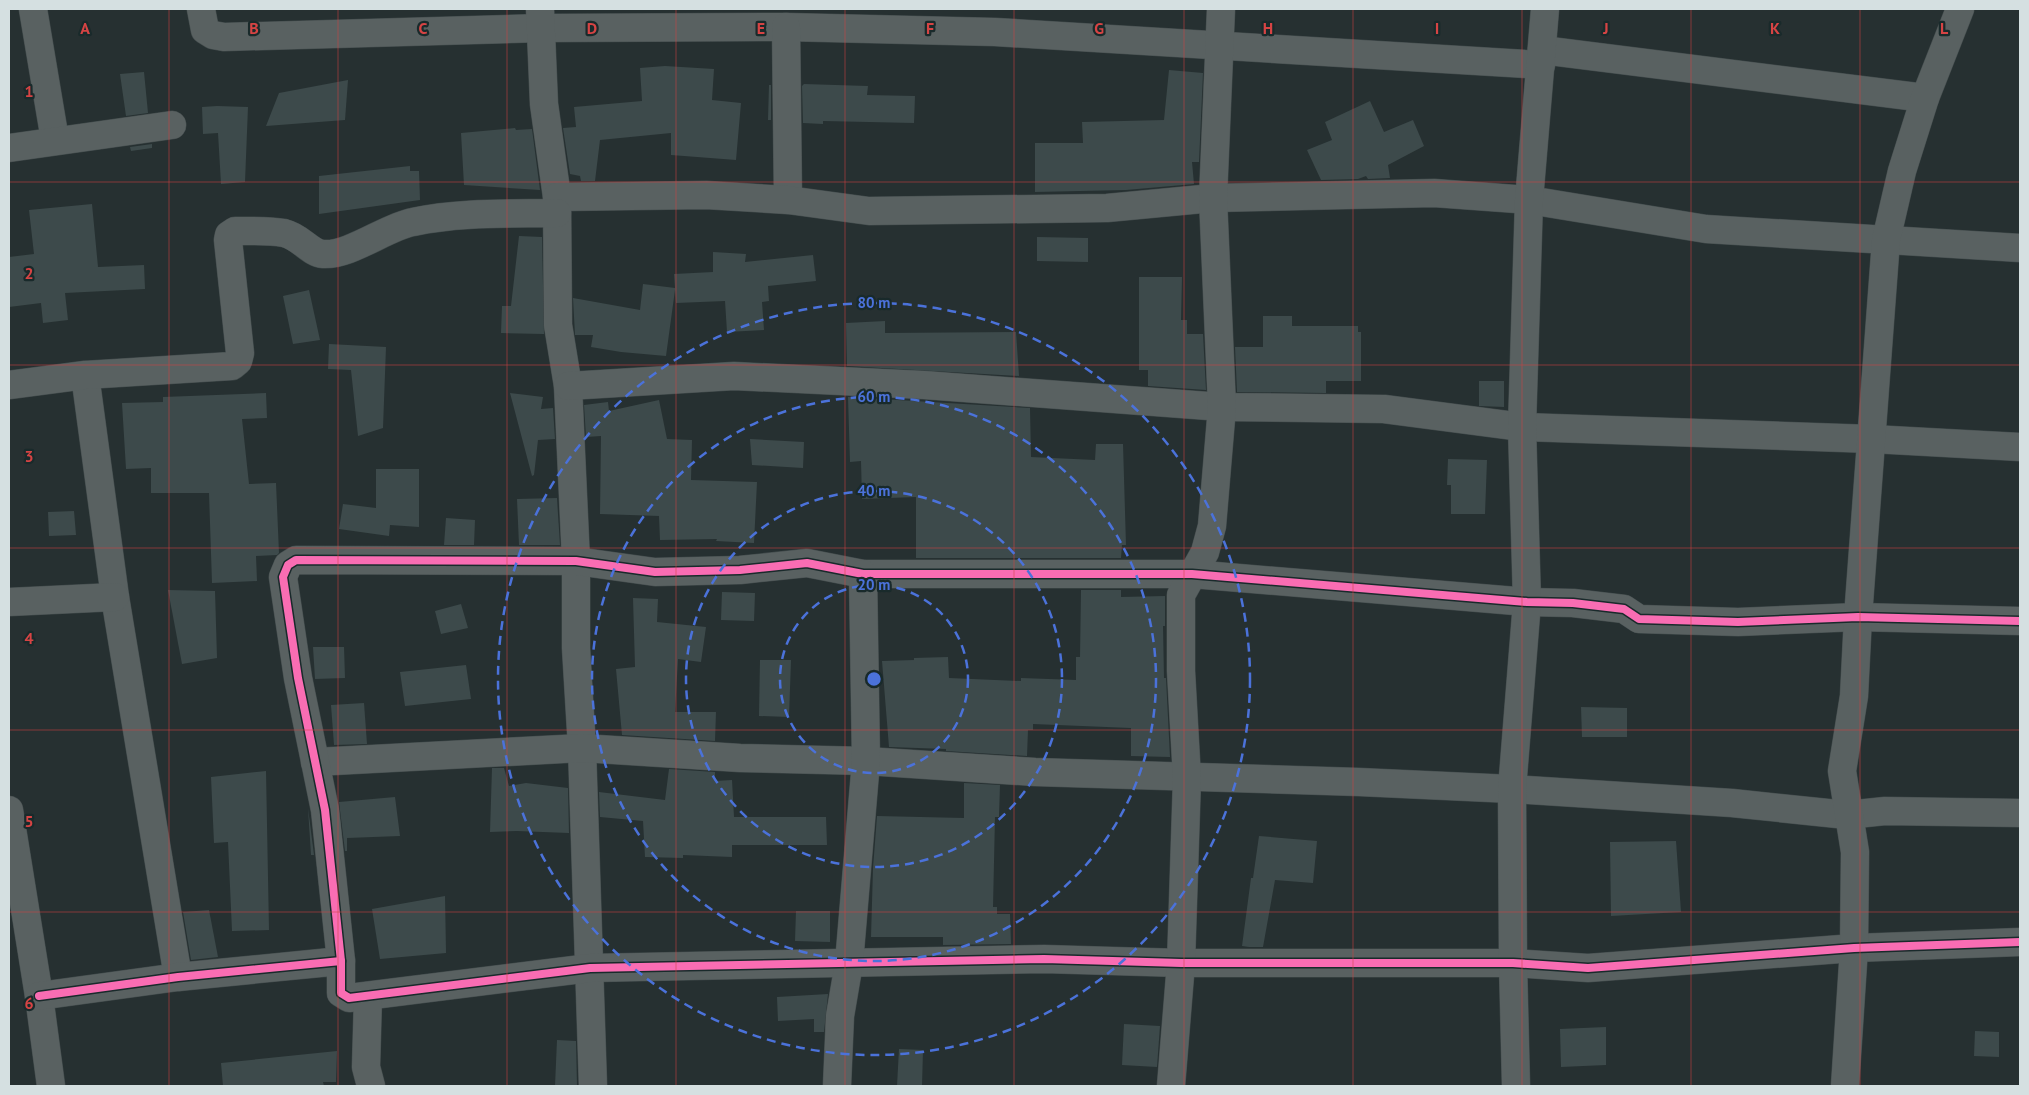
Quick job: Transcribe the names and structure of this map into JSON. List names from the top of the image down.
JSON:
{
  "grid": {
    "columns": [
      "A",
      "B",
      "C",
      "D",
      "E",
      "F",
      "G",
      "H",
      "I",
      "J",
      "K",
      "L"
    ],
    "rows": [
      "1",
      "2",
      "3",
      "4",
      "5",
      "6"
    ]
  },
  "rings": [
    "80 m",
    "60 m",
    "40 m",
    "20 m"
  ]
}
